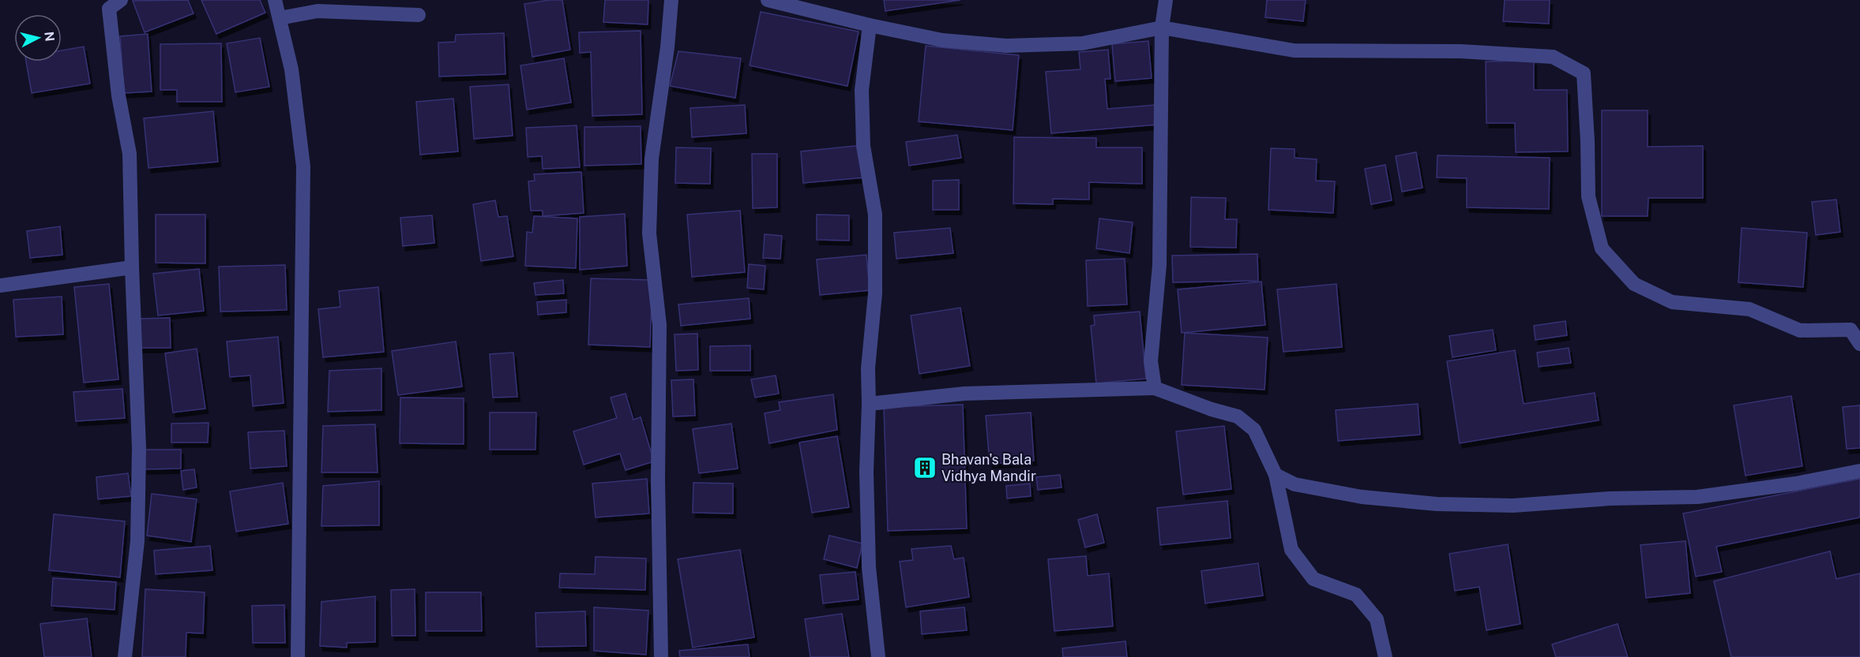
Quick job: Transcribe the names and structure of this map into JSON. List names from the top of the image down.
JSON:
{
  "places": {
    "building": ["Bhavan's Bala Vidhya Mandir"]
  },
  "north": "right"
}
